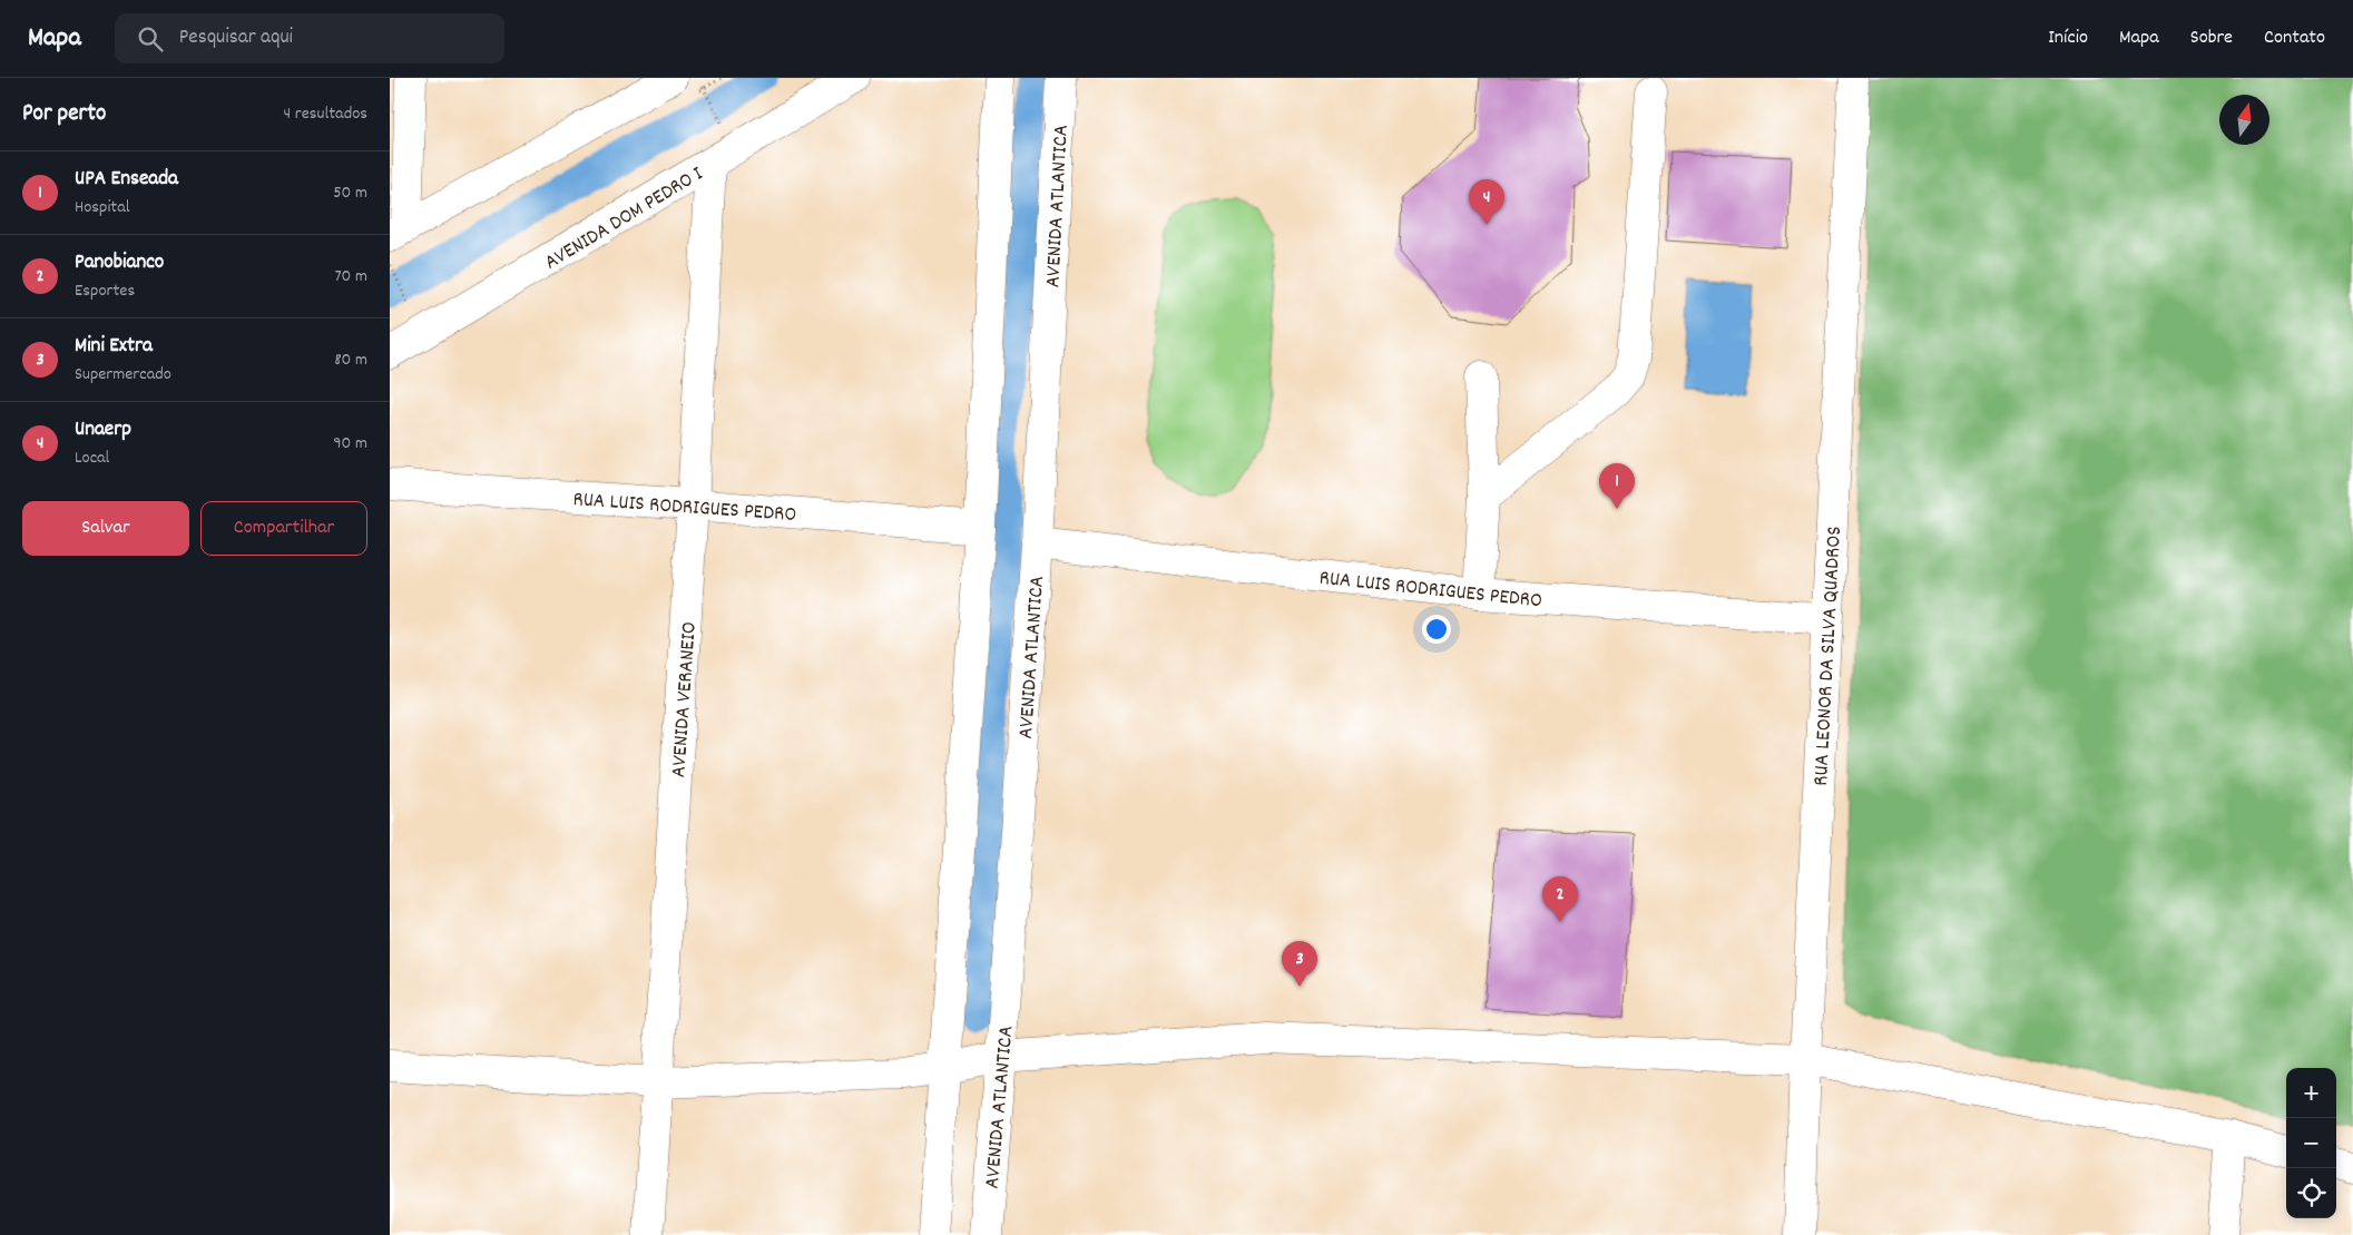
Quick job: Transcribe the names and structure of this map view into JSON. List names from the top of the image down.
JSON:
{
  "streets": {
    "street": [
      "AVENIDA ATLANTICA",
      "AVENIDA DOM PEDRO I",
      "RUA LUIS RODRIGUES PEDRO",
      "RUA LEONOR DA SILVA QUADROS",
      "AVENIDA VERANEIO"
    ]
  },
  "crossings": [
    ["AVENIDA ATLANTICA", "RUA LUIS RODRIGUES PEDRO"],
    ["AVENIDA DOM PEDRO I", "AVENIDA VERANEIO"],
    ["RUA LUIS RODRIGUES PEDRO", "RUA LEONOR DA SILVA QUADROS"],
    ["RUA LUIS RODRIGUES PEDRO", "AVENIDA VERANEIO"]
  ],
  "north": "top",
  "page": {
    "header": "Mapa",
    "search": "Pesquisar aqui",
    "nav": [
      "Início",
      "Mapa",
      "Sobre",
      "Contato"
    ],
    "heading": ["Por perto", "4 resultados"],
    "list": [
      {
        "mark": "1",
        "name": "UPA Enseada",
        "note": "Hospital",
        "value": "50 m"
      },
      {
        "mark": "2",
        "name": "Panobianco",
        "note": "Esportes",
        "value": "70 m"
      },
      {
        "mark": "3",
        "name": "Mini Extra",
        "note": "Supermercado",
        "value": "80 m"
      },
      {
        "mark": "4",
        "name": "Unaerp",
        "note": "Local",
        "value": "90 m"
      }
    ],
    "pins": [
      "4",
      "1",
      "2",
      "3"
    ],
    "buttons": ["Salvar", "Compartilhar"],
    "map_buttons": ["+", "−"]
  }
}
